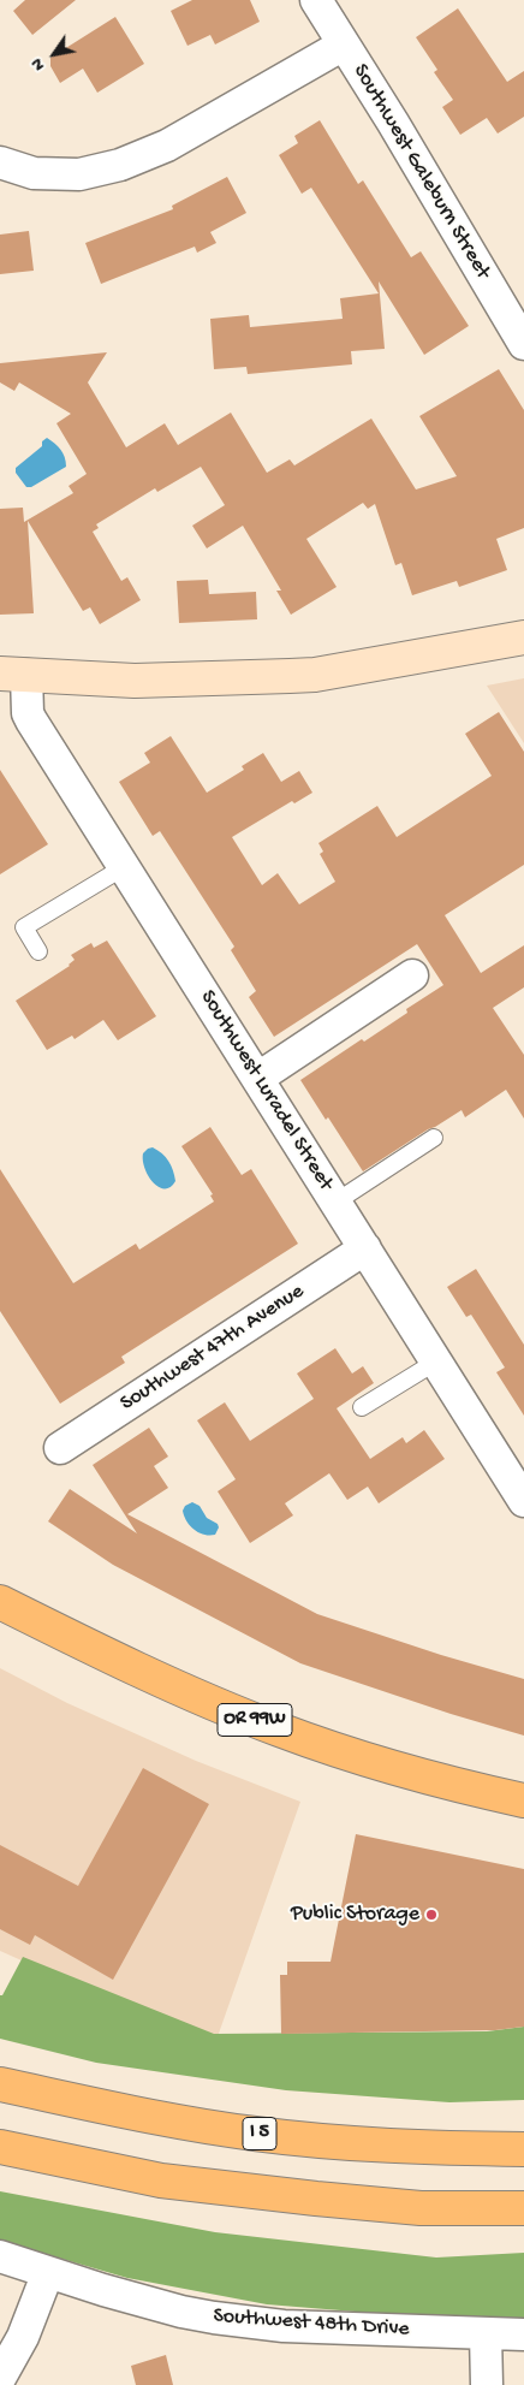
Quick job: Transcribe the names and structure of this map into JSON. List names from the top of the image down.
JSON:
{
  "streets": {
    "main road": ["OR 99W", "I 5"],
    "street": [
      "Southwest Galeburn Street",
      "Southwest Luradel Street",
      "Southwest 47th Avenue",
      "Southwest 48th Drive"
    ]
  },
  "crossings": [
    ["Southwest Luradel Street", "Southwest 47th Avenue"]
  ],
  "places": ["Public Storage"],
  "north": "bottom left"
}
